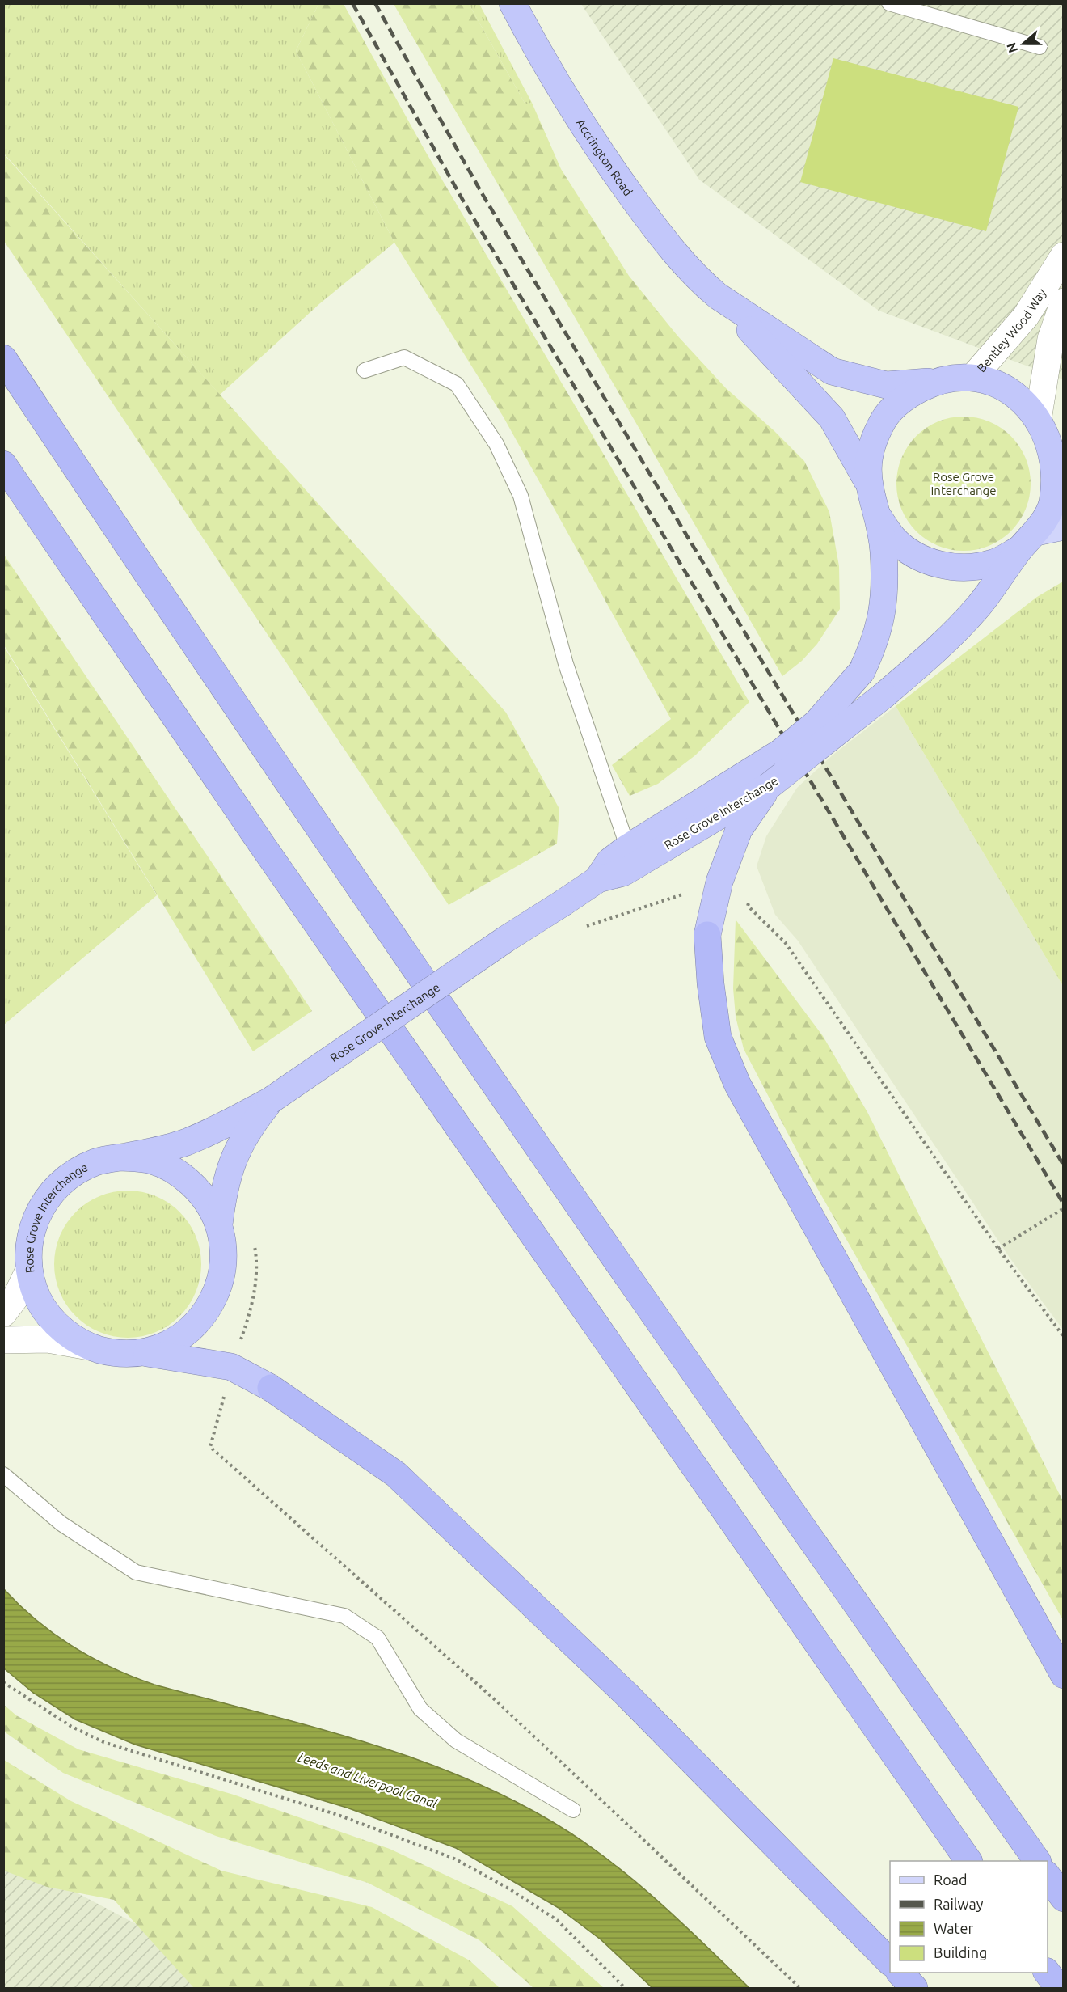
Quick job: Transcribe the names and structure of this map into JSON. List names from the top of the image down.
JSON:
{
  "streets": {
    "highway": ["Accrington Road", "Rose Grove Interchange"],
    "street": ["Bentley Wood Way"]
  },
  "crossings": [
    ["Accrington Road", "Rose Grove Interchange"],
    ["Bentley Wood Way", "Rose Grove Interchange"]
  ],
  "water": ["Leeds and Liverpool Canal"],
  "parks": ["Rose Grove Interchange"],
  "legend": [
    "Road",
    "Railway",
    "Water",
    "Building"
  ],
  "north": "left"
}
